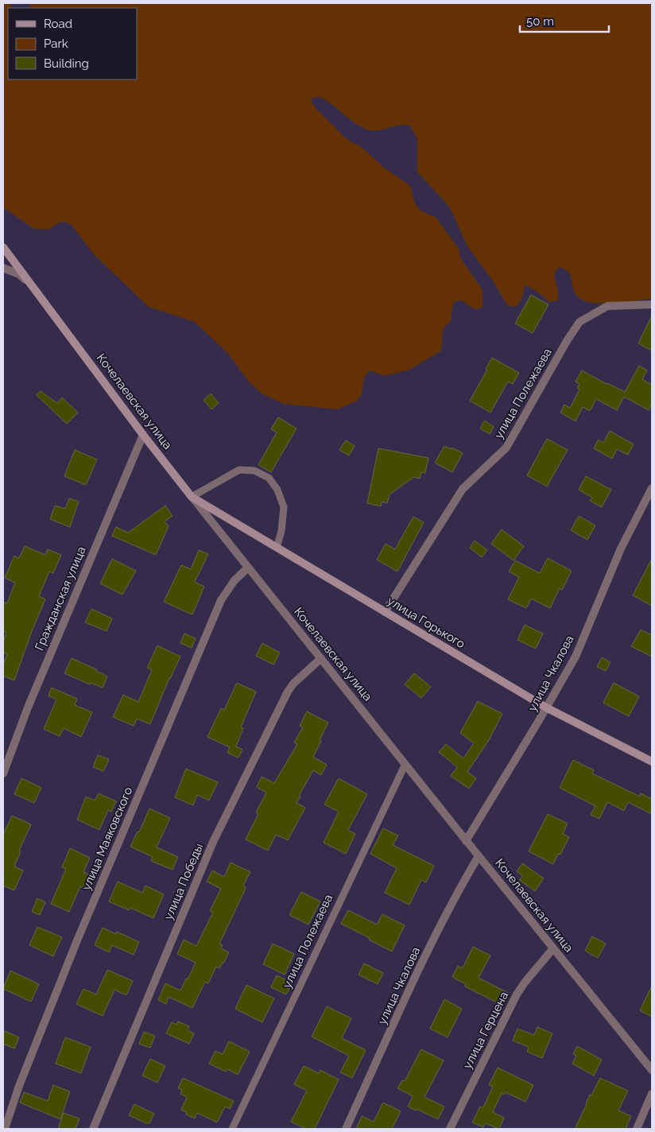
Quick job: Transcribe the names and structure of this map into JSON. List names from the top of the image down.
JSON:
{
  "streets": {
    "main road": ["Кочелаевская улица", "улица Горького"],
    "street": [
      "улица Полежаева",
      "Гражданская улица",
      "улица Чкалова",
      "улица Маяковского",
      "улица Победы",
      "улица Герцена"
    ]
  },
  "crossings": [
    ["улица Полежаева", "Кочелаевская улица"],
    ["улица Полежаева", "улица Горького"],
    ["Кочелаевская улица", "Гражданская улица"],
    ["Кочелаевская улица", "улица Горького"],
    ["Кочелаевская улица", "улица Чкалова"],
    ["Кочелаевская улица", "улица Маяковского"],
    ["Кочелаевская улица", "улица Победы"],
    ["Кочелаевская улица", "улица Герцена"],
    ["улица Горького", "улица Чкалова"]
  ],
  "legend": ["Road", "Park", "Building"],
  "scale_bar": "50 m"
}
